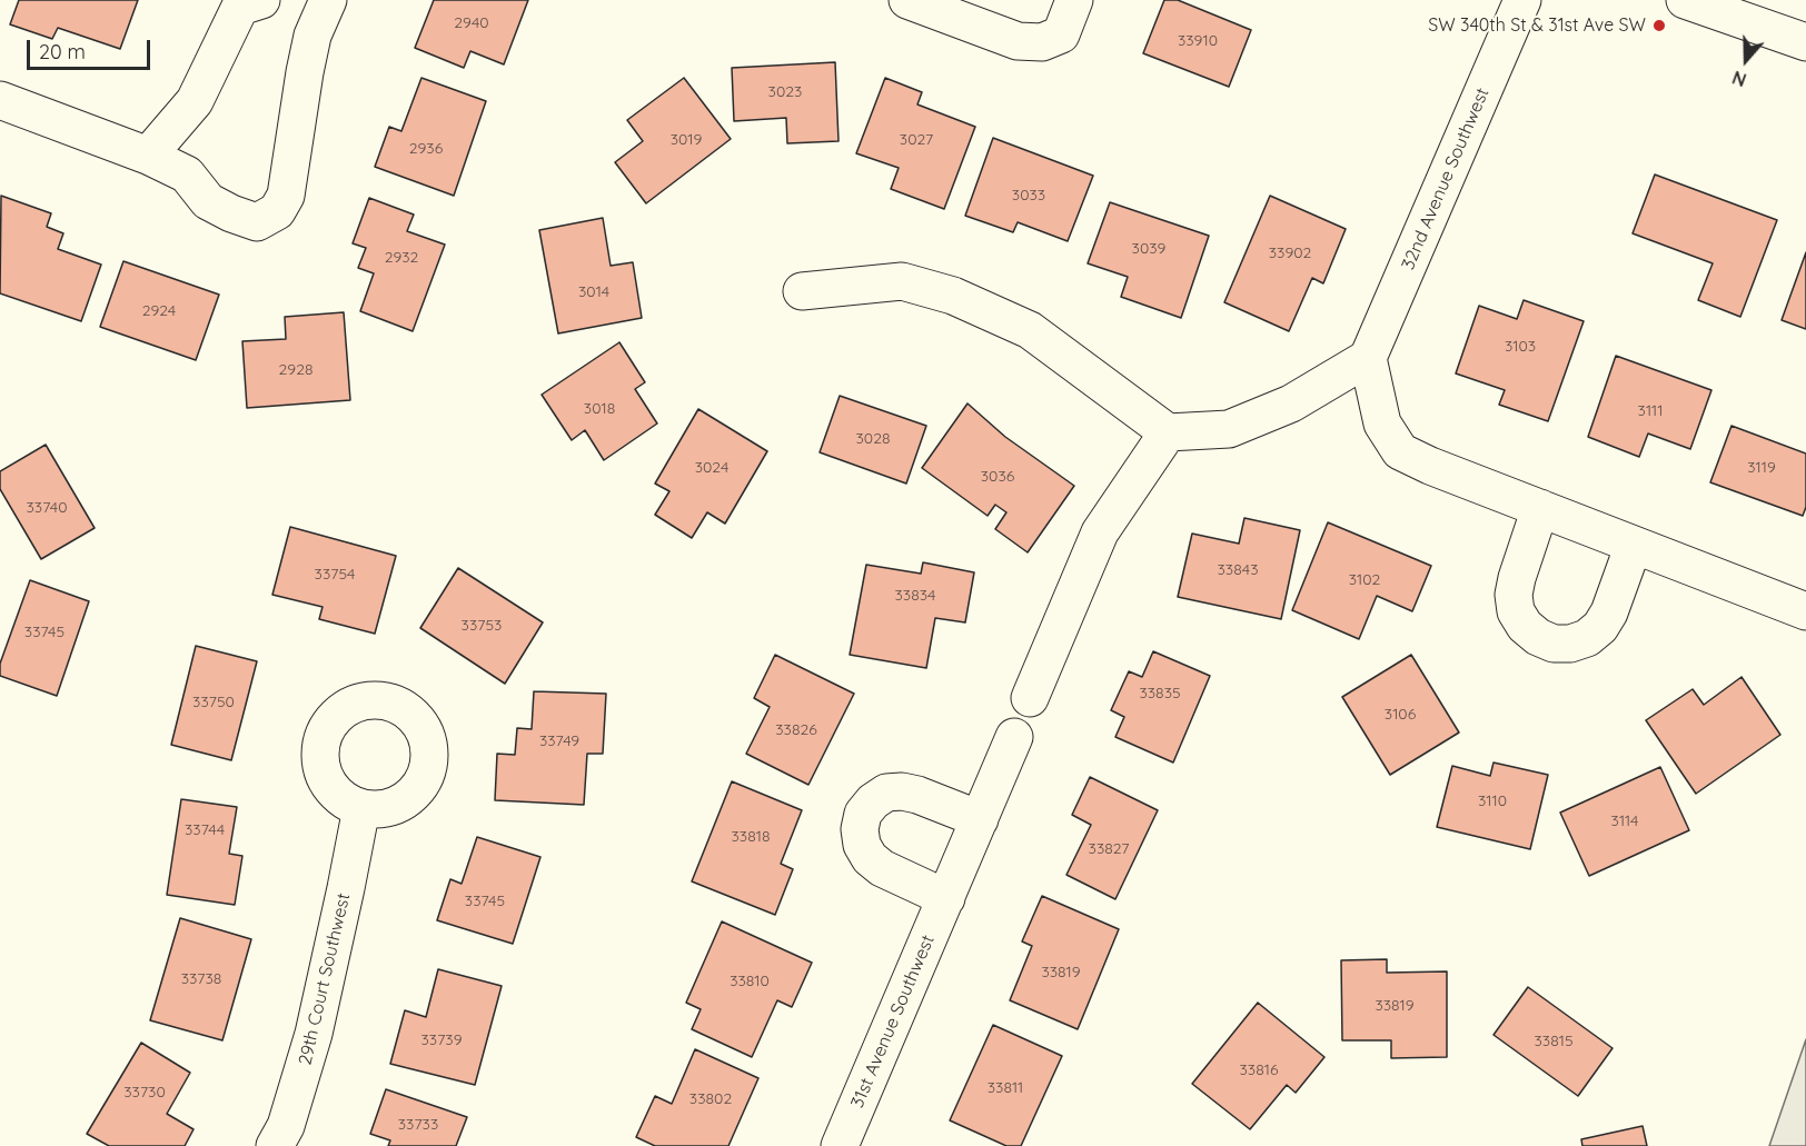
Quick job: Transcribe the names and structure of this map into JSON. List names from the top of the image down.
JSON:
{
  "streets": {
    "street": ["32nd Avenue Southwest", "29th Court Southwest", "31st Avenue Southwest"]
  },
  "places": ["SW 340th St & 31st Ave SW"],
  "house_numbers": [
    "2940",
    "33910",
    "3023",
    "3019",
    "3027",
    "2936",
    "3033",
    "3039",
    "33902",
    "2932",
    "3014",
    "2924",
    "3103",
    "2928",
    "3018",
    "3111",
    "3028",
    "3024",
    "3119",
    "3036",
    "33740",
    "33843",
    "33754",
    "3102",
    "33834",
    "33753",
    "33745",
    "33835",
    "33750",
    "3106",
    "33826",
    "33749",
    "3110",
    "3114",
    "33744",
    "33818",
    "33827",
    "33745",
    "33819",
    "33738",
    "33810",
    "33819",
    "33739",
    "33815",
    "33816",
    "33811",
    "33730",
    "33802",
    "33733"
  ],
  "scale_bar": "20 m",
  "north": "bottom"
}
